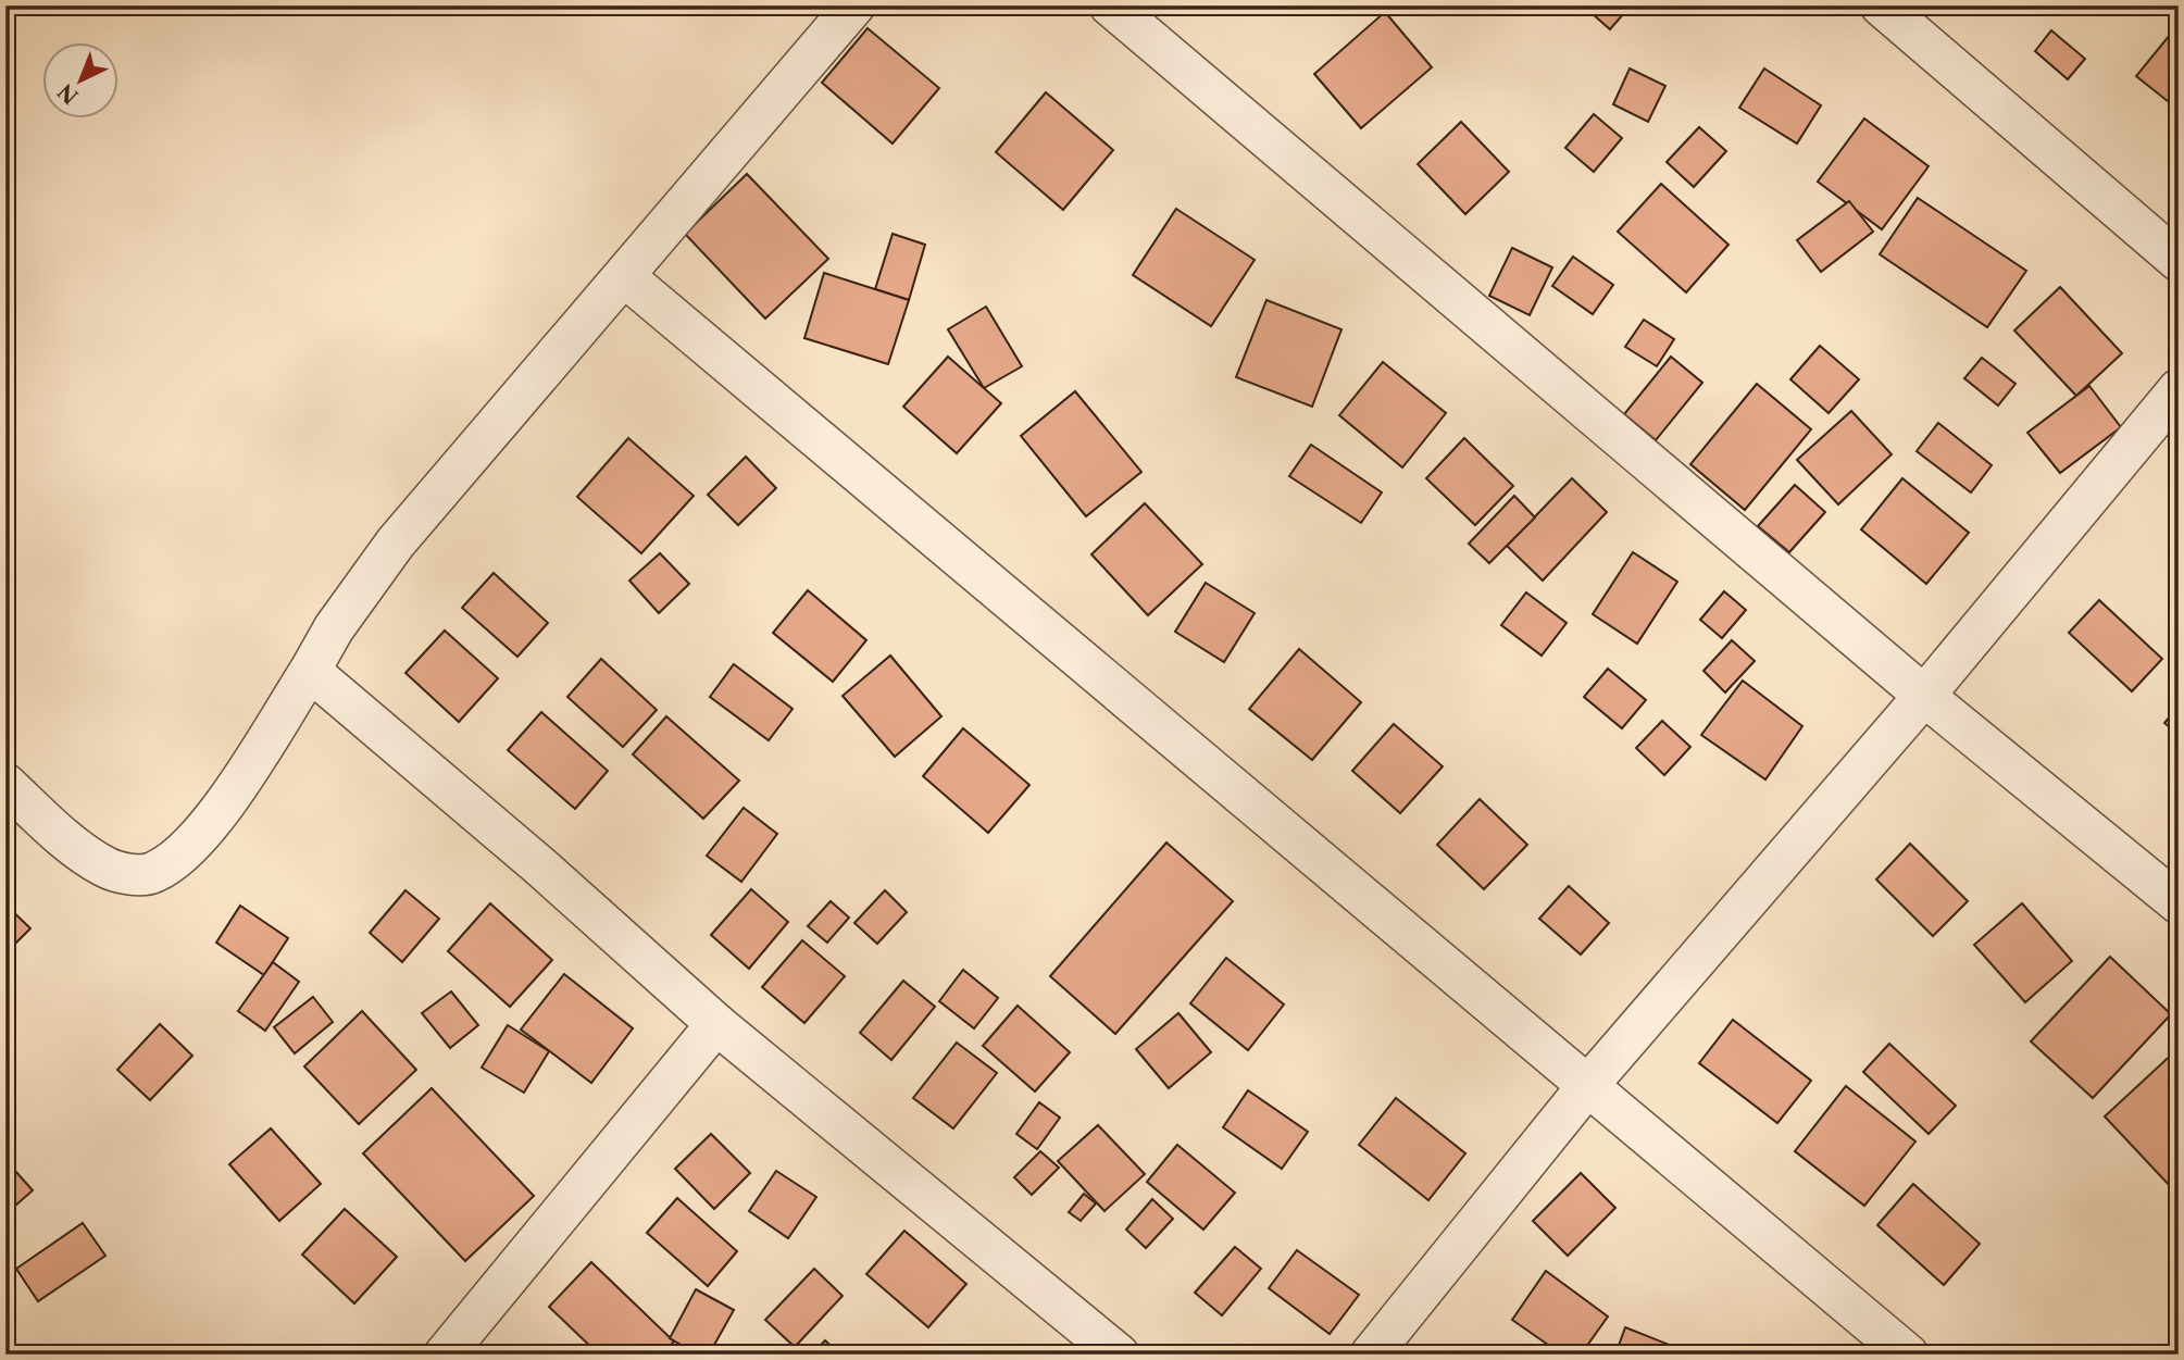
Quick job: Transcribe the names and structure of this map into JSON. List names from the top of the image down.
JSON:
{
  "north": "bottom left"
}
